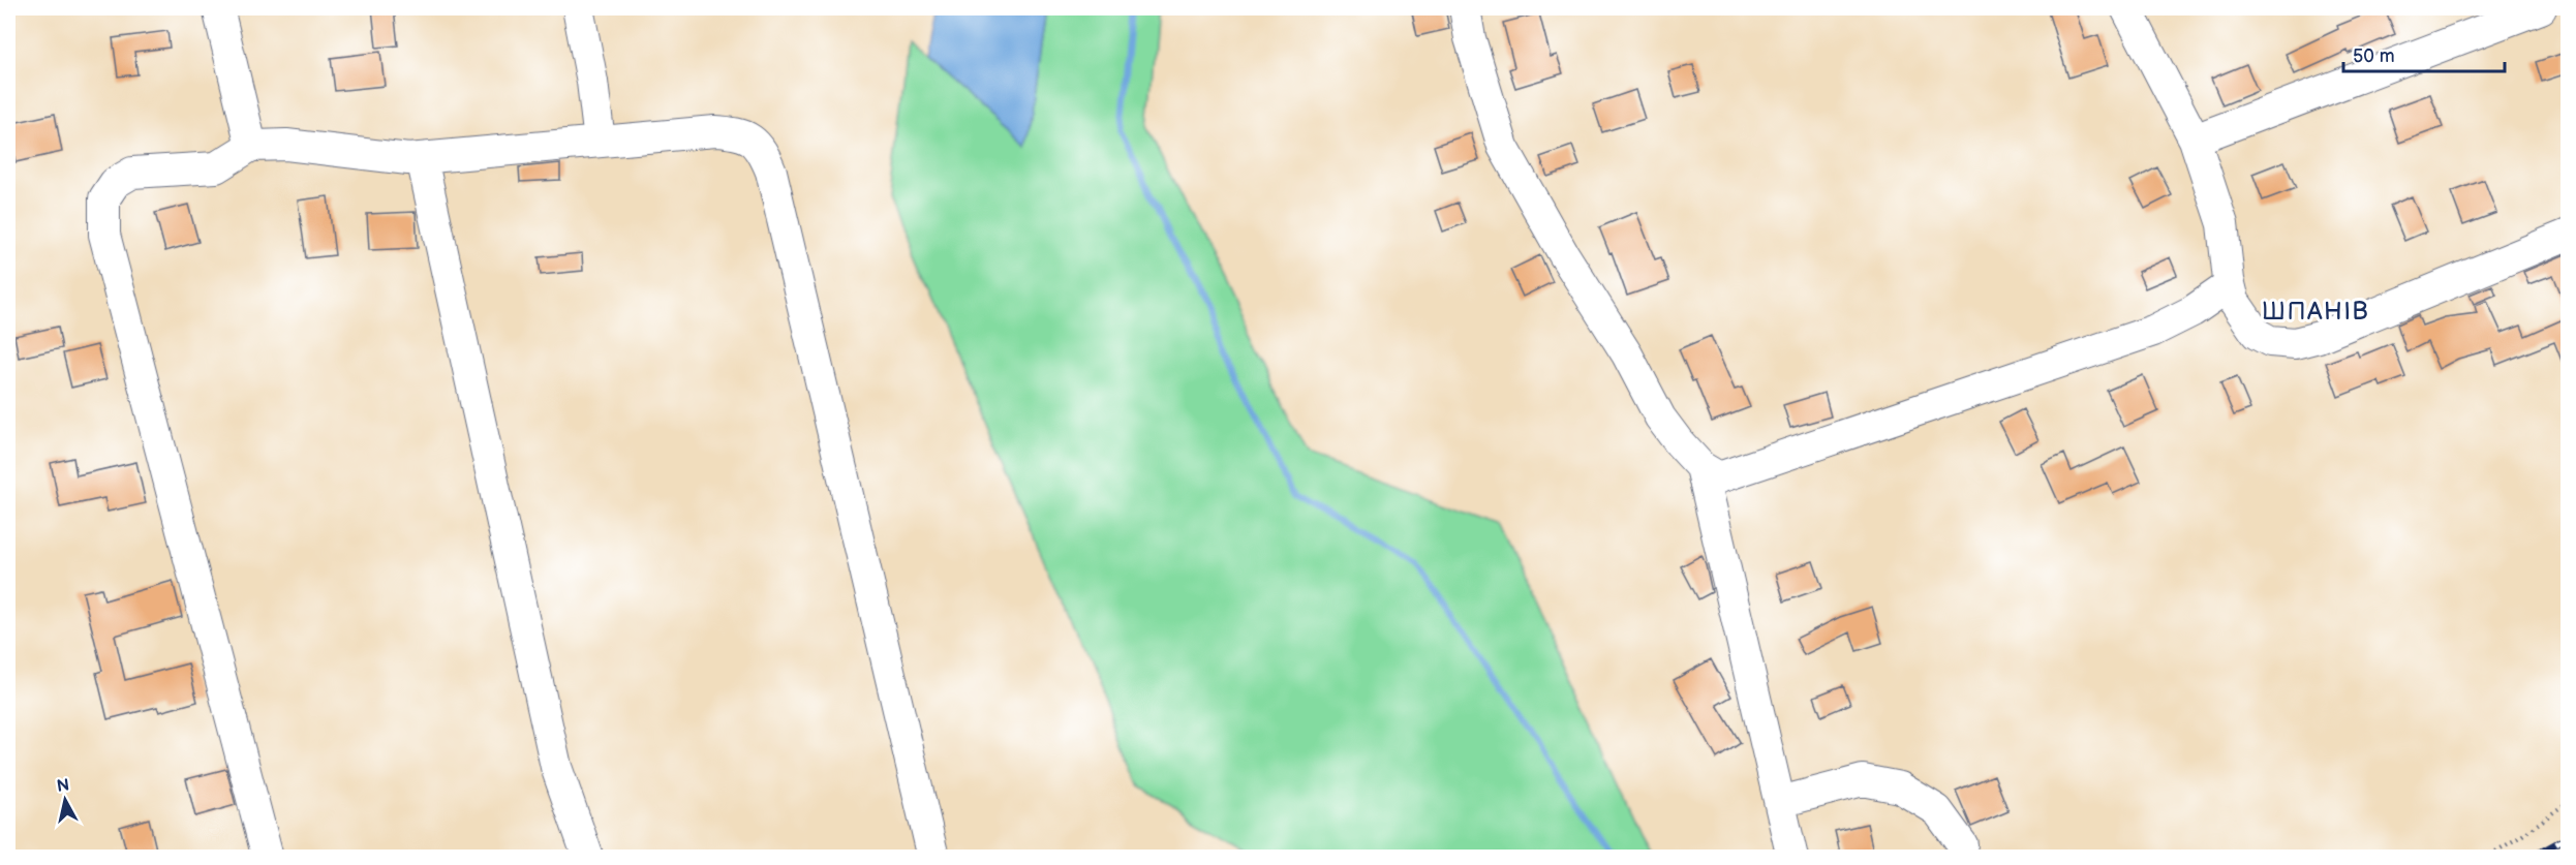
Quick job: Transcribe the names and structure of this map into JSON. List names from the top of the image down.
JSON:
{
  "districts": ["ШПАНІВ"],
  "scale_bar": "50 m",
  "north": "top"
}
